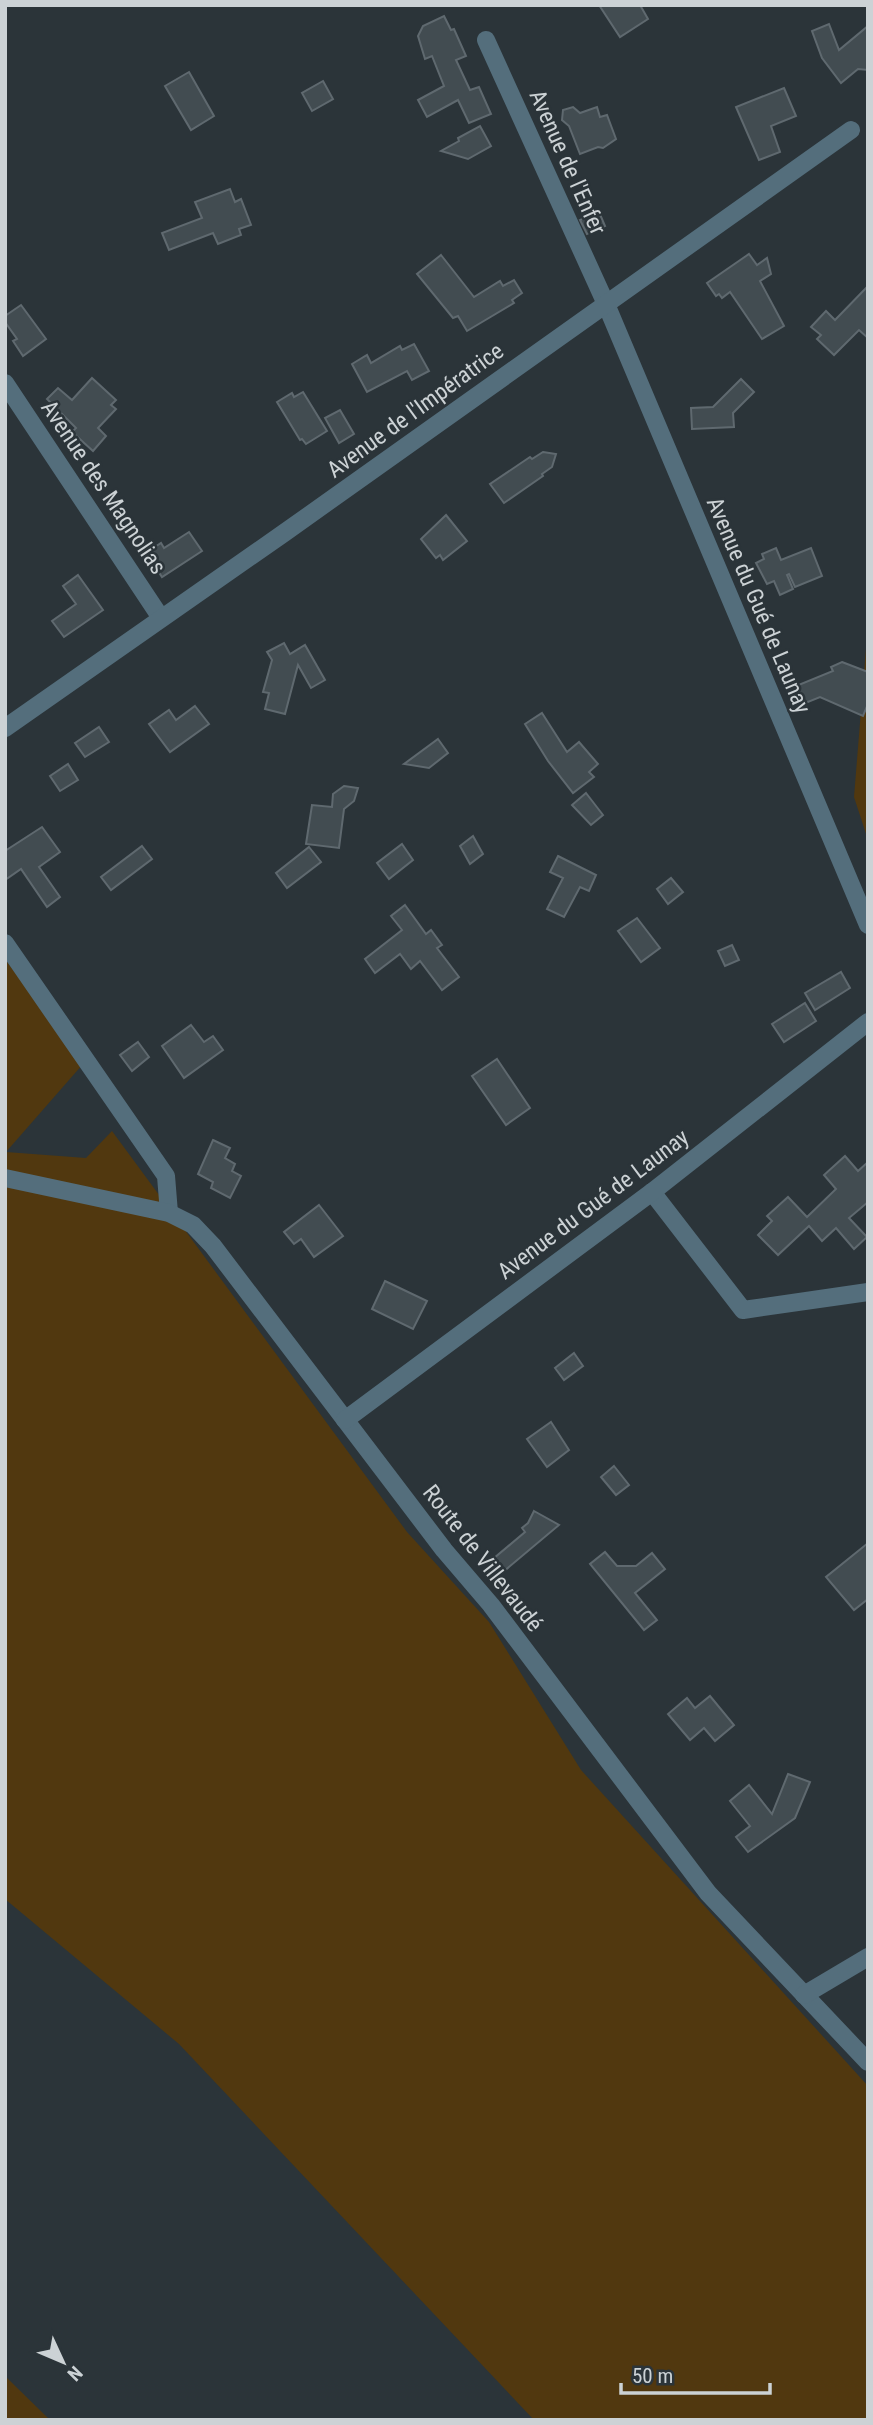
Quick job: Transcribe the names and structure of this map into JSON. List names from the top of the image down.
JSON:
{
  "streets": {
    "street": [
      "Avenue de l'Enfer",
      "Avenue de l'Impératrice",
      "Avenue des Magnolias",
      "Avenue du Gué de Launay",
      "Route de Villevaudé"
    ]
  },
  "crossings": [
    ["Avenue de l'Enfer", "Avenue de l'Impératrice"],
    ["Avenue de l'Enfer", "Avenue du Gué de Launay"],
    ["Avenue de l'Impératrice", "Avenue des Magnolias"],
    ["Avenue de l'Impératrice", "Avenue du Gué de Launay"],
    ["Avenue du Gué de Launay", "Route de Villevaudé"]
  ],
  "scale_bar": "50 m",
  "north": "bottom right"
}
